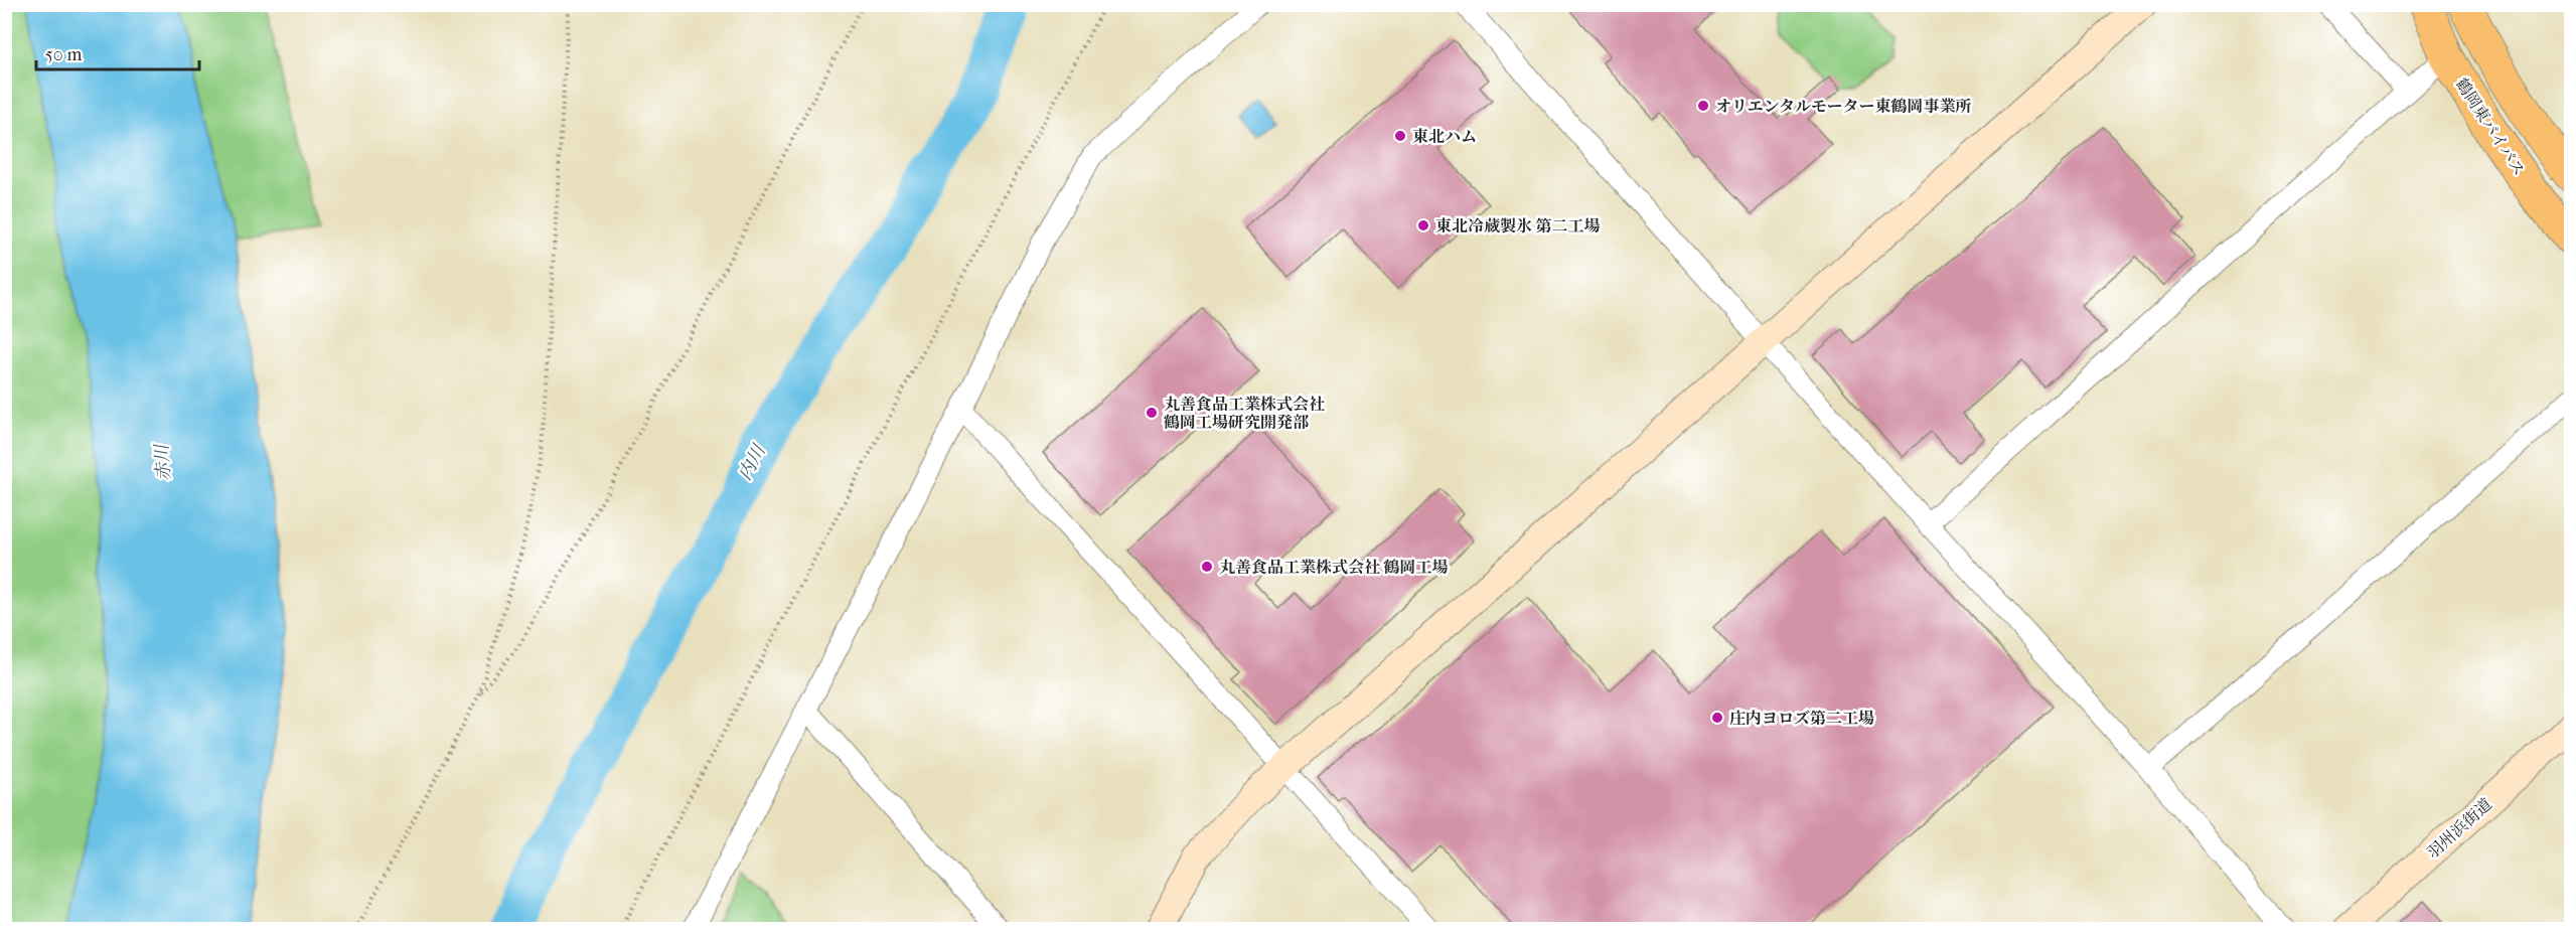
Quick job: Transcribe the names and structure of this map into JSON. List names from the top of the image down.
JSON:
{
  "streets": {
    "highway": ["鶴岡東バイパス"],
    "street": ["羽州浜街道"]
  },
  "water": ["赤川", "内川"],
  "places": [
    "オリエンタルモーター東鶴岡事業所",
    "東北ハム",
    "東北冷蔵製氷 第二工場",
    "丸善食品工業株式会社 鶴岡工場研究開発部",
    "丸善食品工業株式会社 鶴岡工場",
    "庄内ヨロズ第二工場"
  ],
  "scale_bar": "50 m"
}
